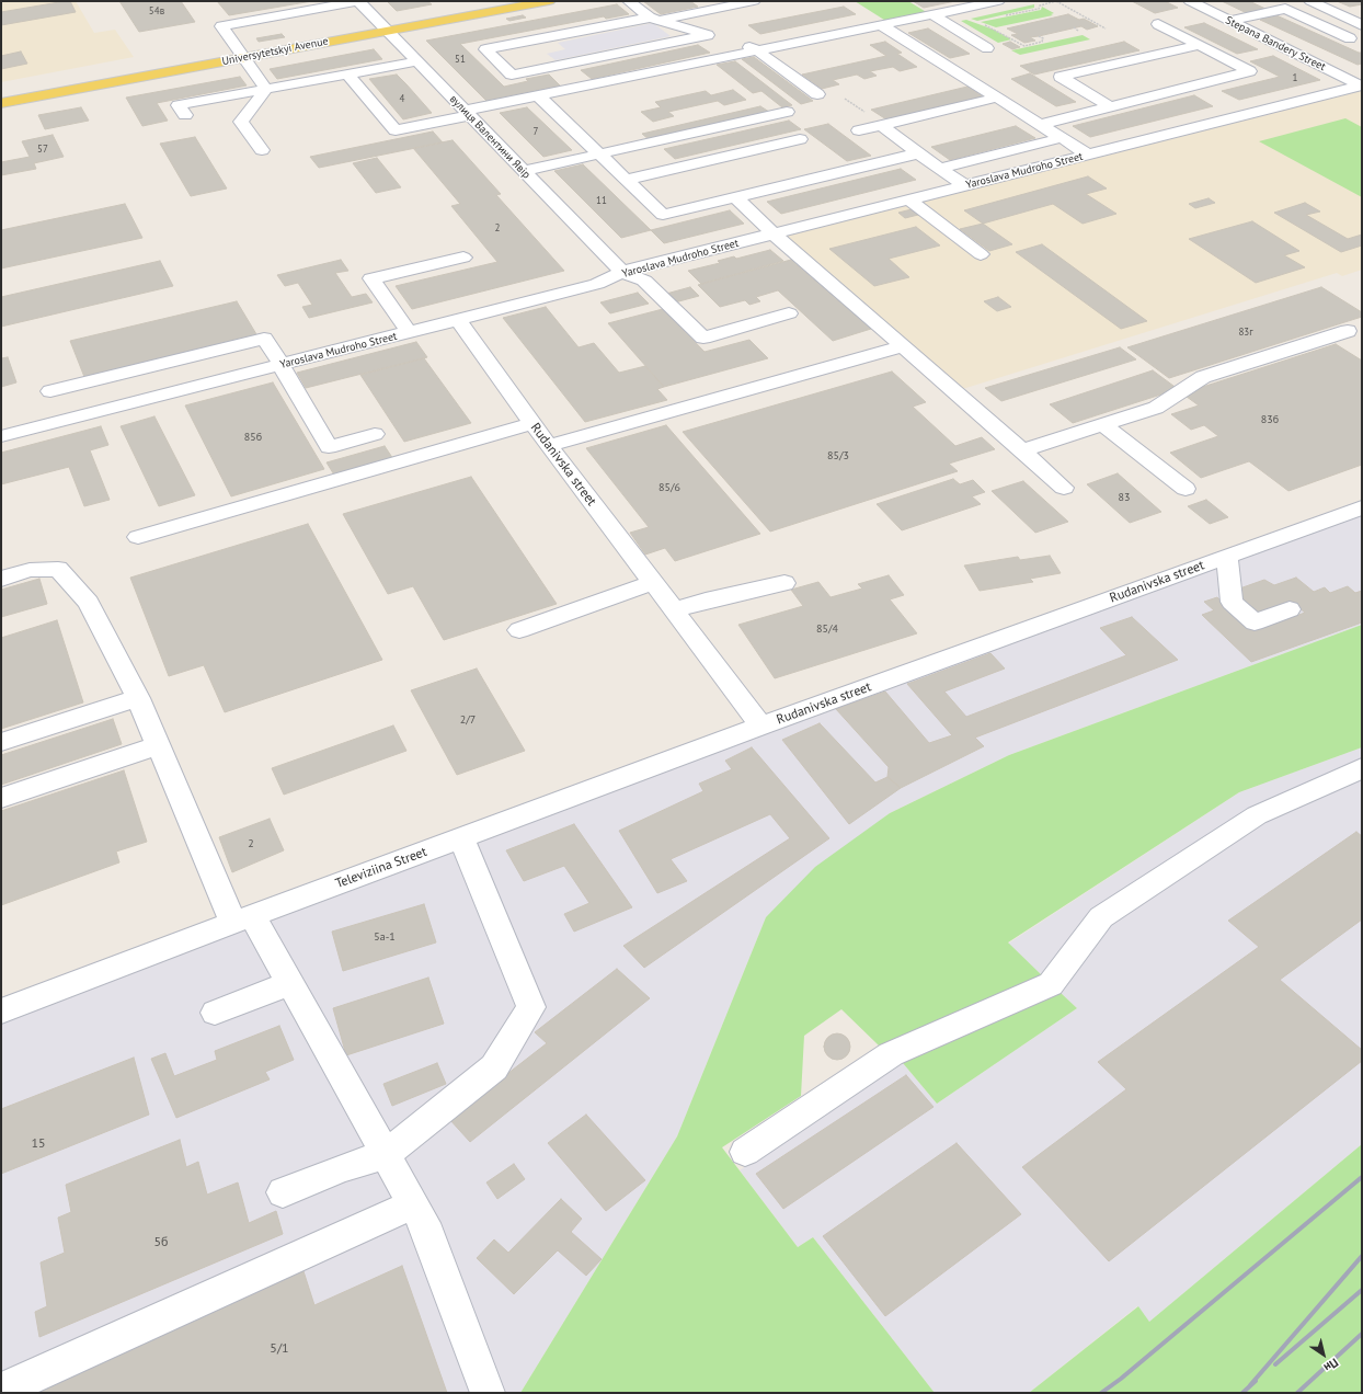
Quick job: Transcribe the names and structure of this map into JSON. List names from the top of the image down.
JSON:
{
  "streets": {
    "main road": ["Universytetskyi Avenue"],
    "street": [
      "Stepana Bandery Street",
      "вулиця Валентини Явір",
      "Yaroslava Mudroho Street",
      "Rudanivska street",
      "Televiziina Street"
    ]
  },
  "crossings": [
    ["Stepana Bandery Street", "Yaroslava Mudroho Street"],
    ["Universytetskyi Avenue", "вулиця Валентини Явір"],
    ["вулиця Валентини Явір", "Yaroslava Mudroho Street"],
    ["Yaroslava Mudroho Street", "Rudanivska street"],
    ["Rudanivska street", "Televiziina Street"]
  ],
  "house_numbers": [
    "54в",
    "51",
    "1",
    "4",
    "7",
    "57",
    "11",
    "2",
    "83г",
    "83б",
    "85б",
    "85/3",
    "85/6",
    "83",
    "85/4",
    "2/7",
    "2",
    "5а-1",
    "15",
    "5б",
    "5/1"
  ],
  "north": "bottom right"
}
